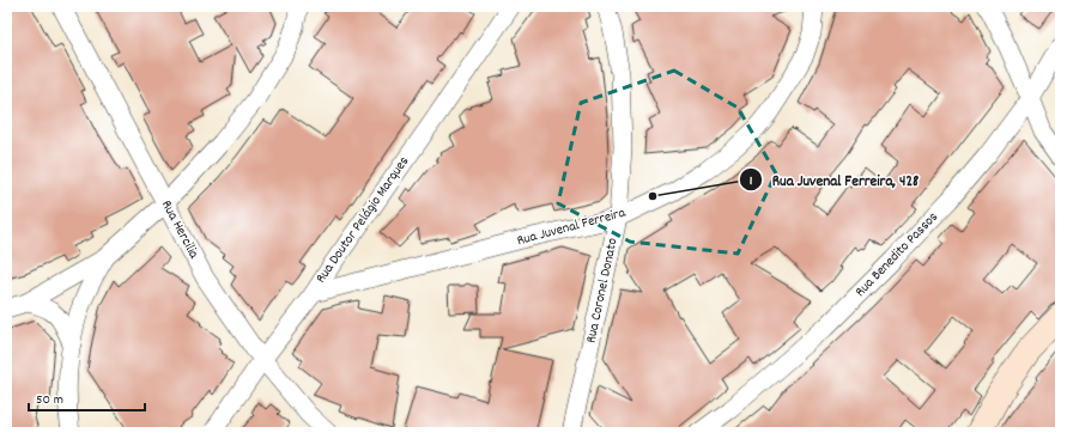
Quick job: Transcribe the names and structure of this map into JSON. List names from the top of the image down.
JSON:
{
  "streets": {
    "street": [
      "Rua Doutor Pelágio Marques",
      "Rua Juvenal Ferreira",
      "Rua Hercilia",
      "Rua Benedito Passos",
      "Rua Coronel Donato"
    ]
  },
  "crossings": [
    ["Rua Doutor Pelágio Marques", "Rua Juvenal Ferreira"],
    ["Rua Doutor Pelágio Marques", "Rua Hercilia"],
    ["Rua Juvenal Ferreira", "Rua Coronel Donato"]
  ],
  "places": ["Rua Juvenal Ferreira, 428"],
  "scale_bar": "50 m"
}
